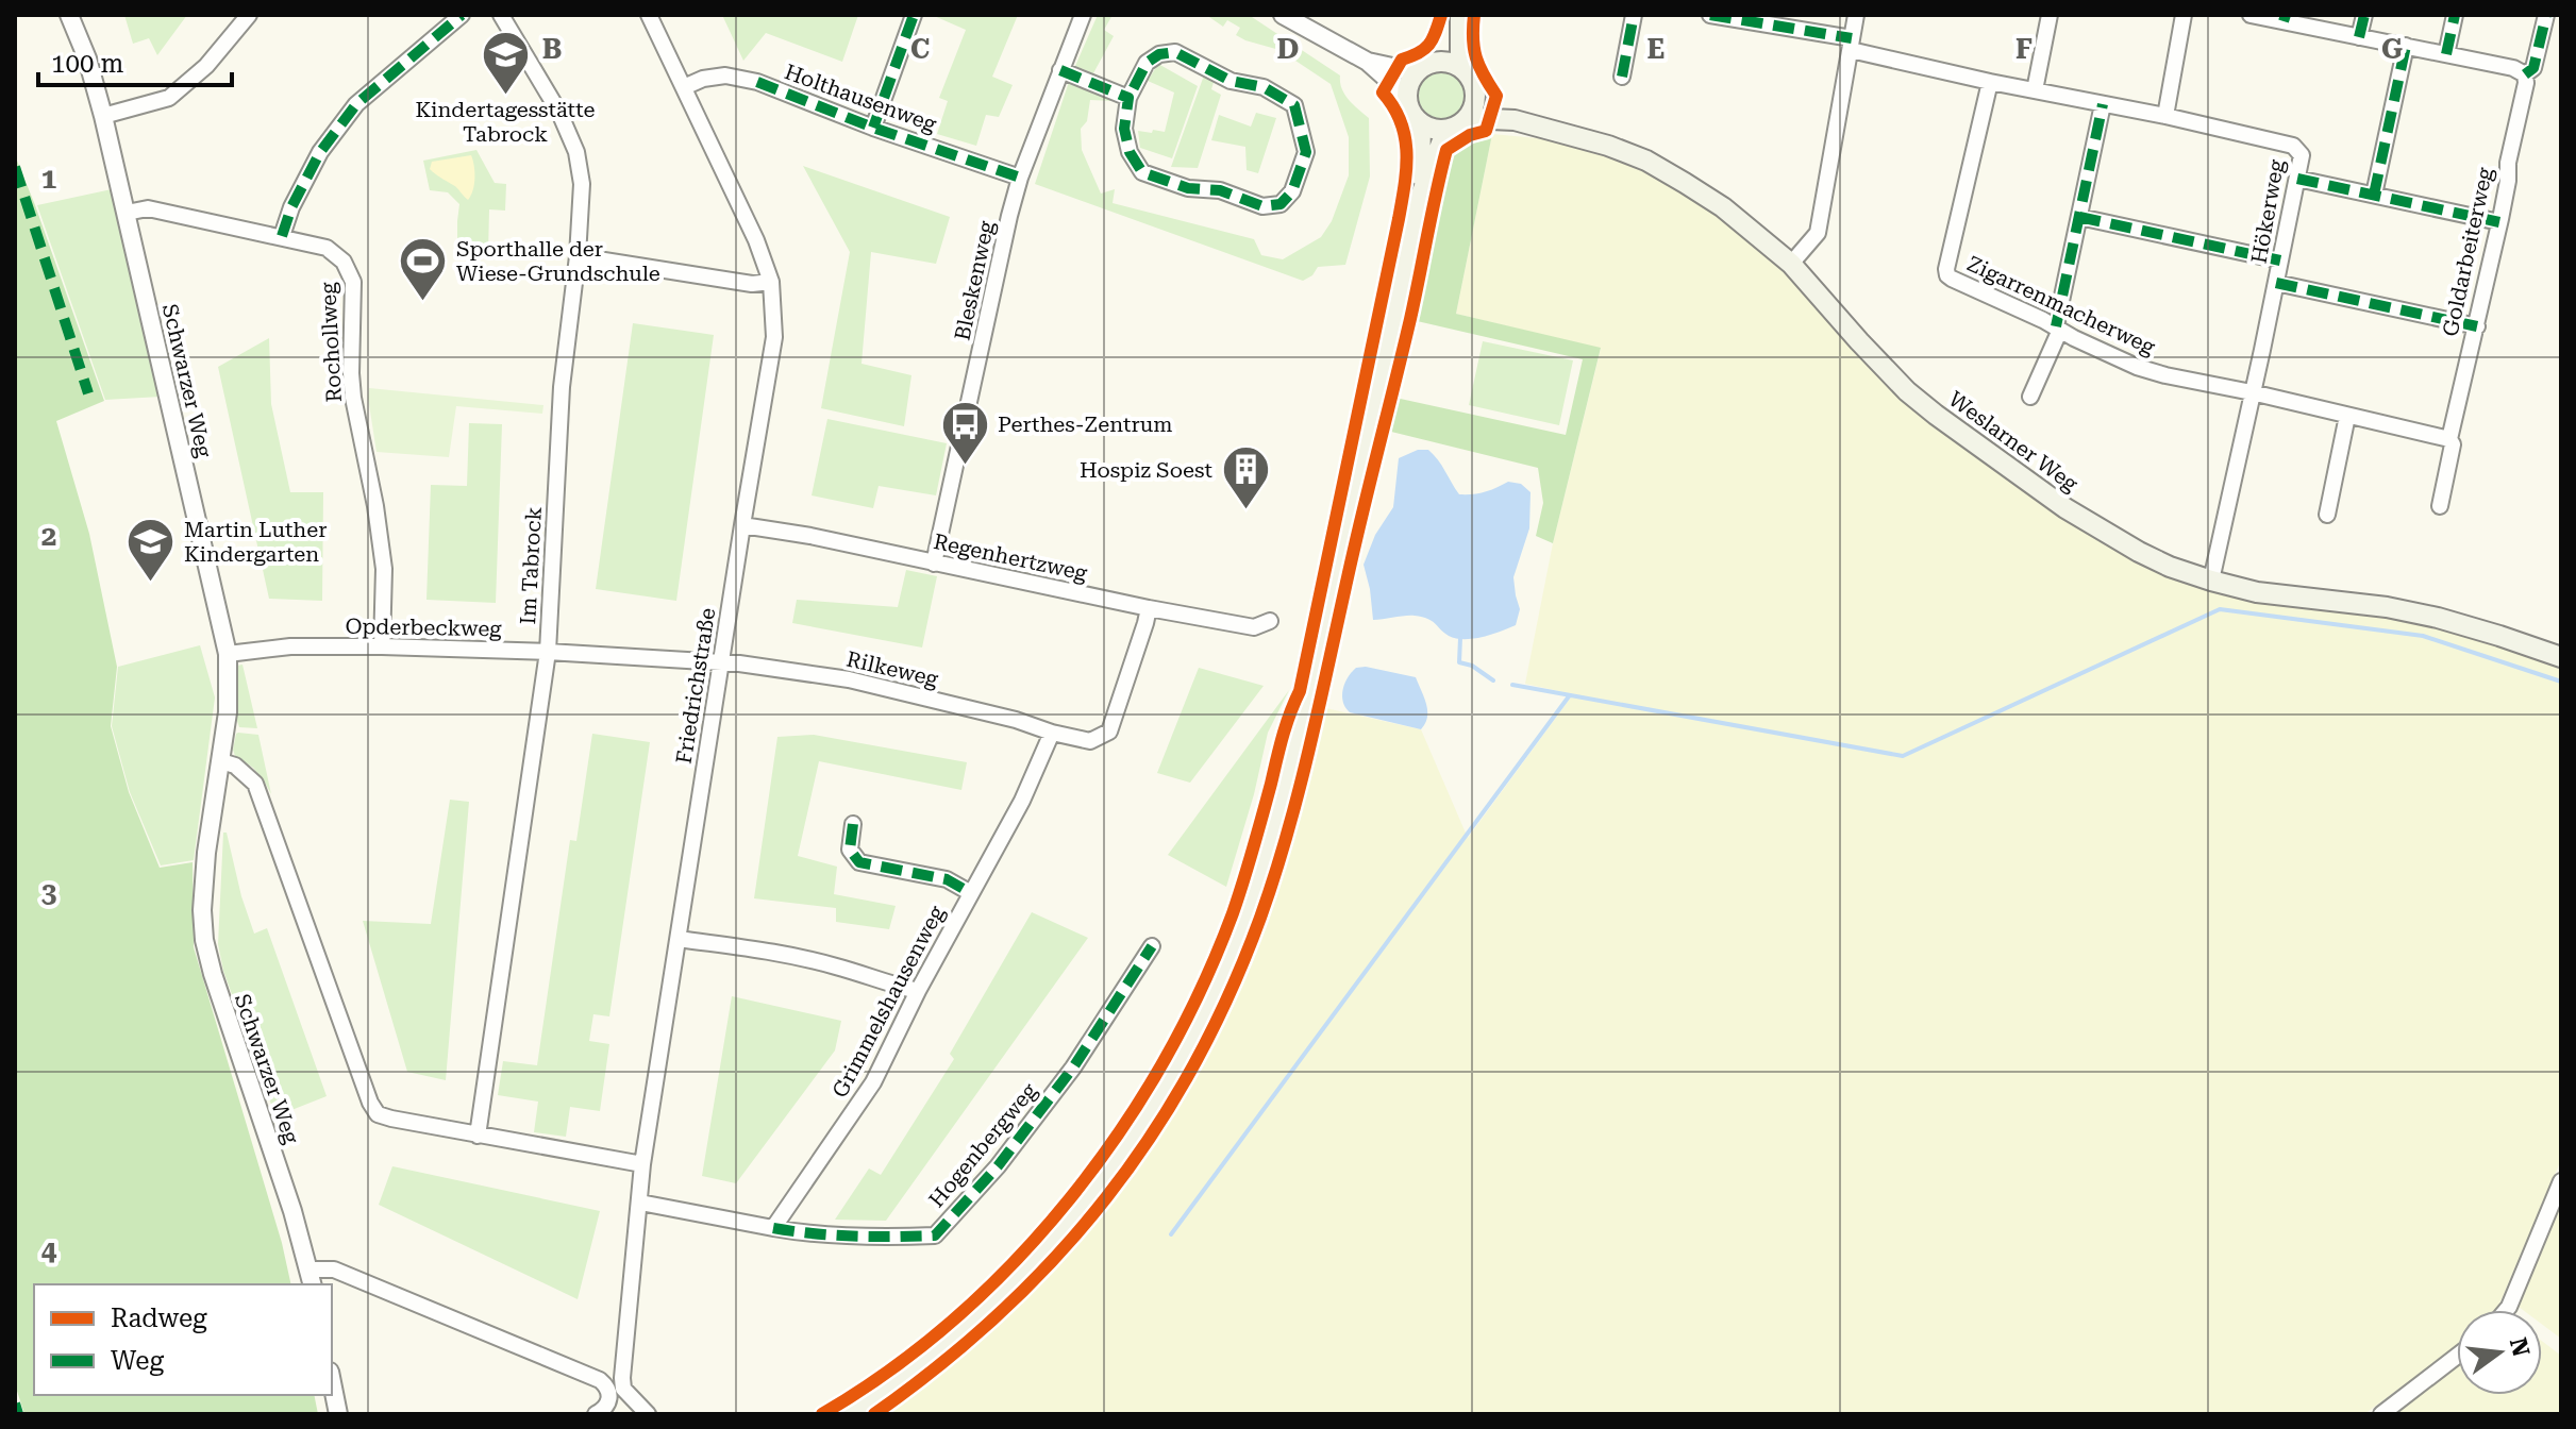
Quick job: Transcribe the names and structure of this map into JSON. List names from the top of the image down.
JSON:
{
  "streets": {
    "main road": ["Weslarner Weg"],
    "street": [
      "Holthausenweg",
      "Hökerweg",
      "Goldarbeiterweg",
      "Bleskenweg",
      "Zigarrenmacherweg",
      "Rochollweg",
      "Schwarzer Weg",
      "Regenhertzweg",
      "Im Tabrock",
      "Opderbeckweg",
      "Rilkeweg",
      "Friedrichstraße",
      "Grimmelshausenweg",
      "Hogenbergweg"
    ]
  },
  "crossings": [
    ["Holthausenweg", "Bleskenweg"],
    ["Holthausenweg", "Friedrichstraße"],
    ["Hökerweg", "Zigarrenmacherweg"],
    ["Hökerweg", "Weslarner Weg"],
    ["Bleskenweg", "Regenhertzweg"],
    ["Rochollweg", "Schwarzer Weg"],
    ["Rochollweg", "Opderbeckweg"],
    ["Schwarzer Weg", "Opderbeckweg"],
    ["Regenhertzweg", "Friedrichstraße"],
    ["Im Tabrock", "Opderbeckweg"],
    ["Opderbeckweg", "Rilkeweg"],
    ["Opderbeckweg", "Friedrichstraße"],
    ["Rilkeweg", "Friedrichstraße"],
    ["Rilkeweg", "Grimmelshausenweg"],
    ["Grimmelshausenweg", "Hogenbergweg"]
  ],
  "places": {
    "school or university": ["Kindertagesstätte Tabrock", "Martin Luther Kindergarten"],
    "sports": ["Sporthalle der Wiese-Grundschule"],
    "bus stop": ["Perthes-Zentrum"],
    "building": ["Hospiz Soest"]
  },
  "legend": ["Radweg", "Weg"],
  "scale_bar": "100 m",
  "north": "right",
  "grid": {
    "columns": [
      "B",
      "C",
      "D",
      "E",
      "F",
      "G"
    ],
    "rows": [
      "1",
      "2",
      "3",
      "4"
    ]
  }
}
